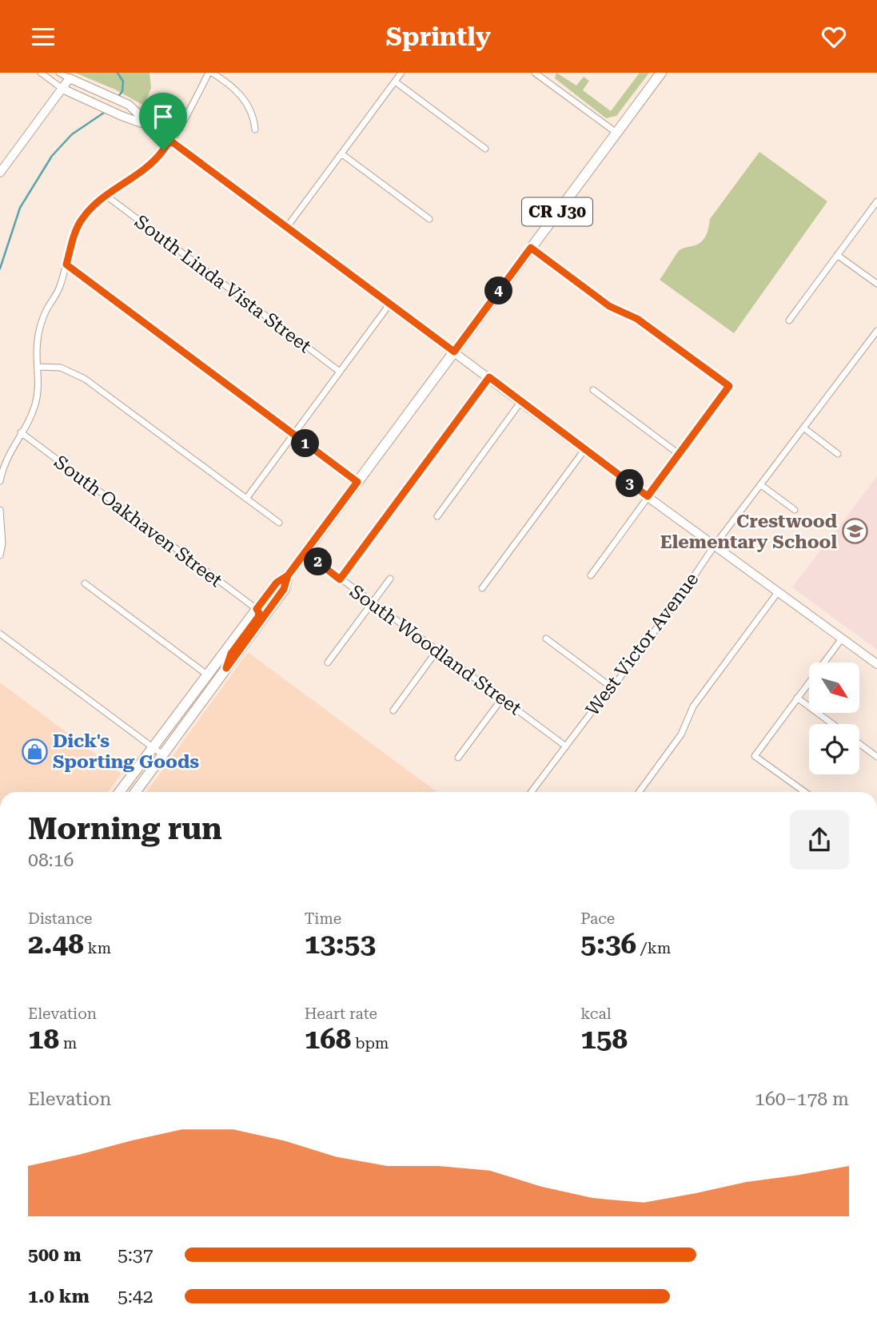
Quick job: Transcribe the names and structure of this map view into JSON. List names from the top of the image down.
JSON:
{
  "streets": {
    "main road": ["CR J30"],
    "street": [
      "South Linda Vista Street",
      "South Oakhaven Street",
      "West Victor Avenue",
      "South Woodland Street"
    ]
  },
  "crossings": [
    ["CR J30", "South Oakhaven Street"],
    ["CR J30", "South Woodland Street"],
    ["West Victor Avenue", "South Woodland Street"]
  ],
  "places": {
    "school or university": ["Crestwood Elementary School"],
    "shop": ["Dick's Sporting Goods"]
  },
  "north": "bottom right",
  "page": {
    "header": "Sprintly",
    "pins": [
      "4",
      "1",
      "3",
      "2"
    ],
    "heading": ["Morning run", "08:16"],
    "stats": [
      ["Distance", "2.48 km"],
      ["Time", "13:53"],
      ["Pace", "5:36 /km"],
      ["Elevation", "18 m"],
      ["Heart rate", "168 bpm"],
      ["kcal", "158"]
    ],
    "chart": ["Elevation", "160–178 m"],
    "list": [
      {
        "name": "500 m",
        "note": "5:37"
      },
      {
        "name": "1.0 km",
        "note": "5:42"
      }
    ]
  }
}
